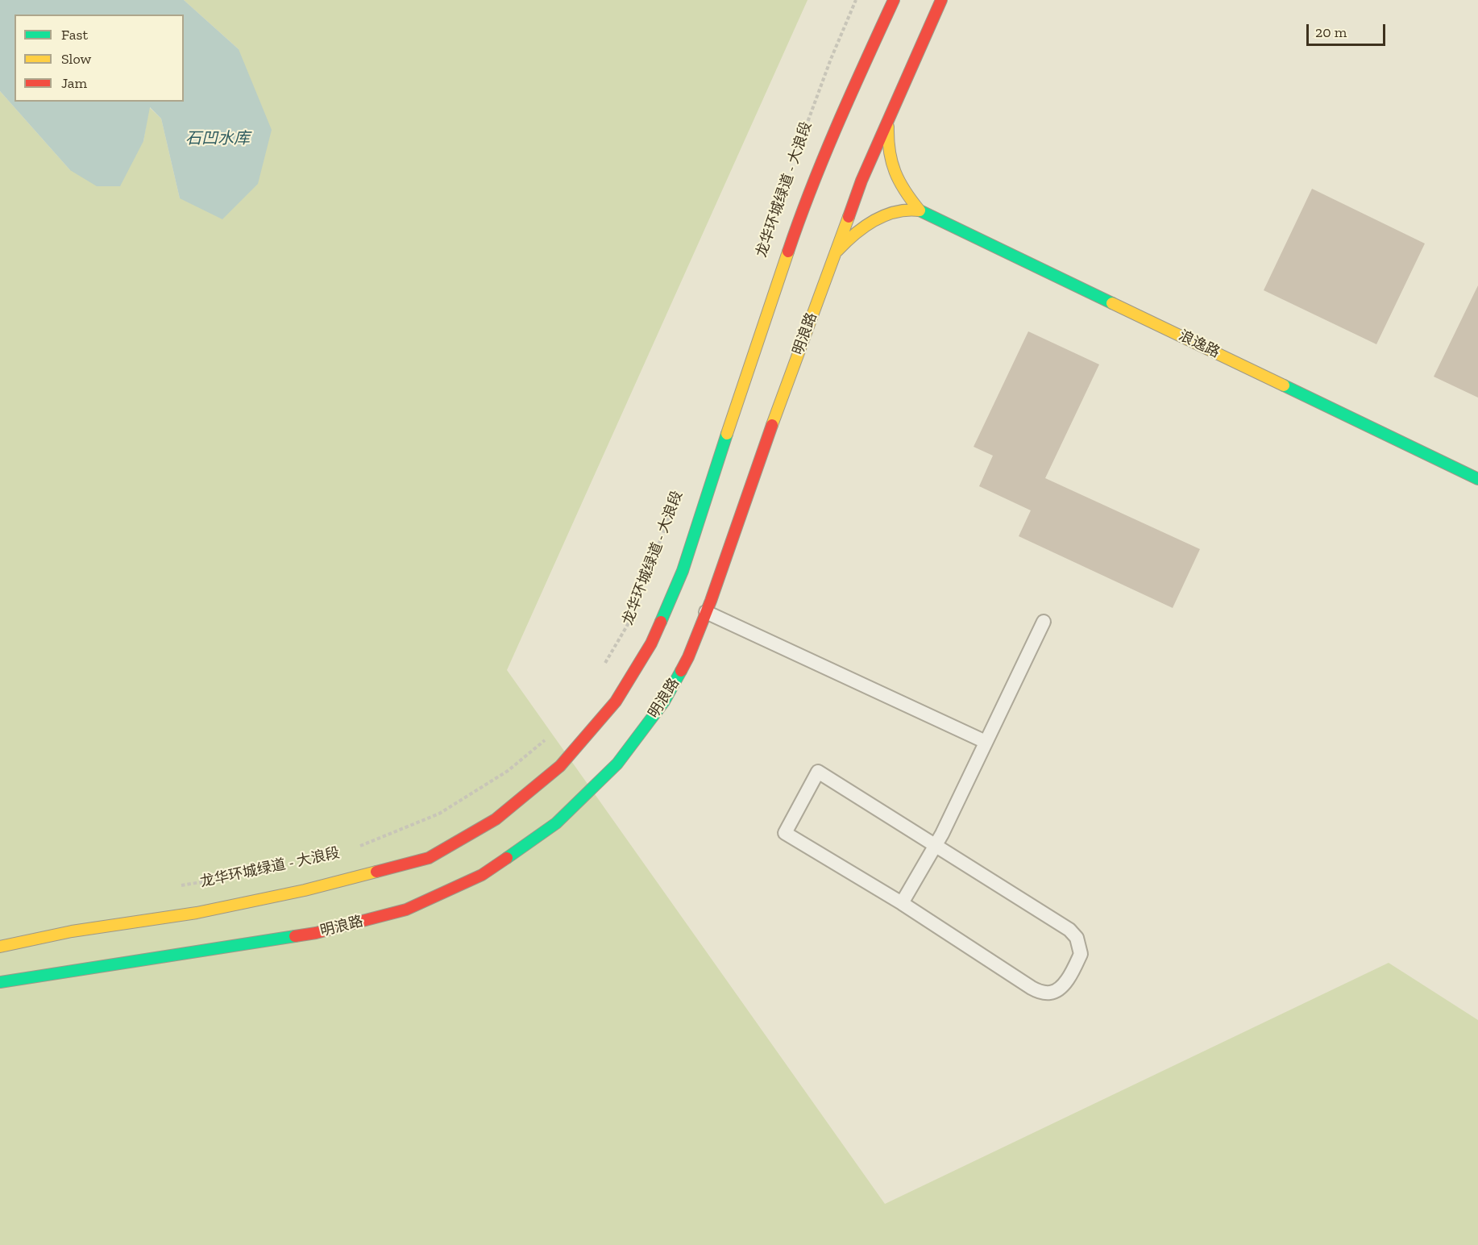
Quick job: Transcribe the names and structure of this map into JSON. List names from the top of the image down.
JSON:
{
  "streets": {
    "main road": ["明浪路", "浪逸路"],
    "path": ["龙华环城绿道 - 大浪段"]
  },
  "water": ["石凹水库"],
  "legend": ["Fast", "Slow", "Jam"],
  "scale_bar": "20 m"
}
